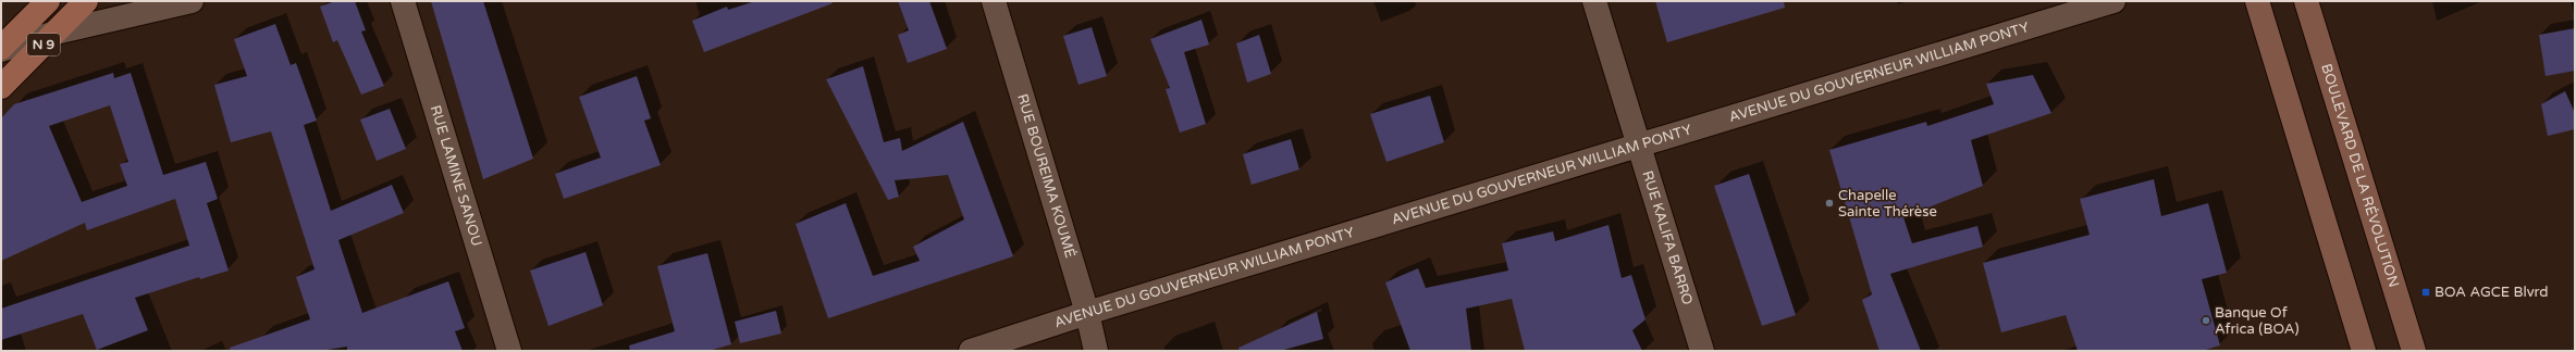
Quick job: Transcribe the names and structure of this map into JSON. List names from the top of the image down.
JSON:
{
  "streets": {
    "main road": ["N 9", "BOULEVARD DE LA RÉVOLUTION"],
    "street": [
      "AVENUE DU GOUVERNEUR WILLIAM PONTY",
      "RUE LAMINE SANOU",
      "RUE BOUREIMA KOUMÉ",
      "RUE KALIFA BARRO"
    ]
  },
  "crossings": [
    ["AVENUE DU GOUVERNEUR WILLIAM PONTY", "RUE BOUREIMA KOUMÉ"],
    ["AVENUE DU GOUVERNEUR WILLIAM PONTY", "RUE KALIFA BARRO"]
  ],
  "places": {
    "other": ["Chapelle Sainte Thérèse", "Banque Of Africa (BOA)"],
    "transit": ["BOA AGCE Blvrd"]
  }
}
